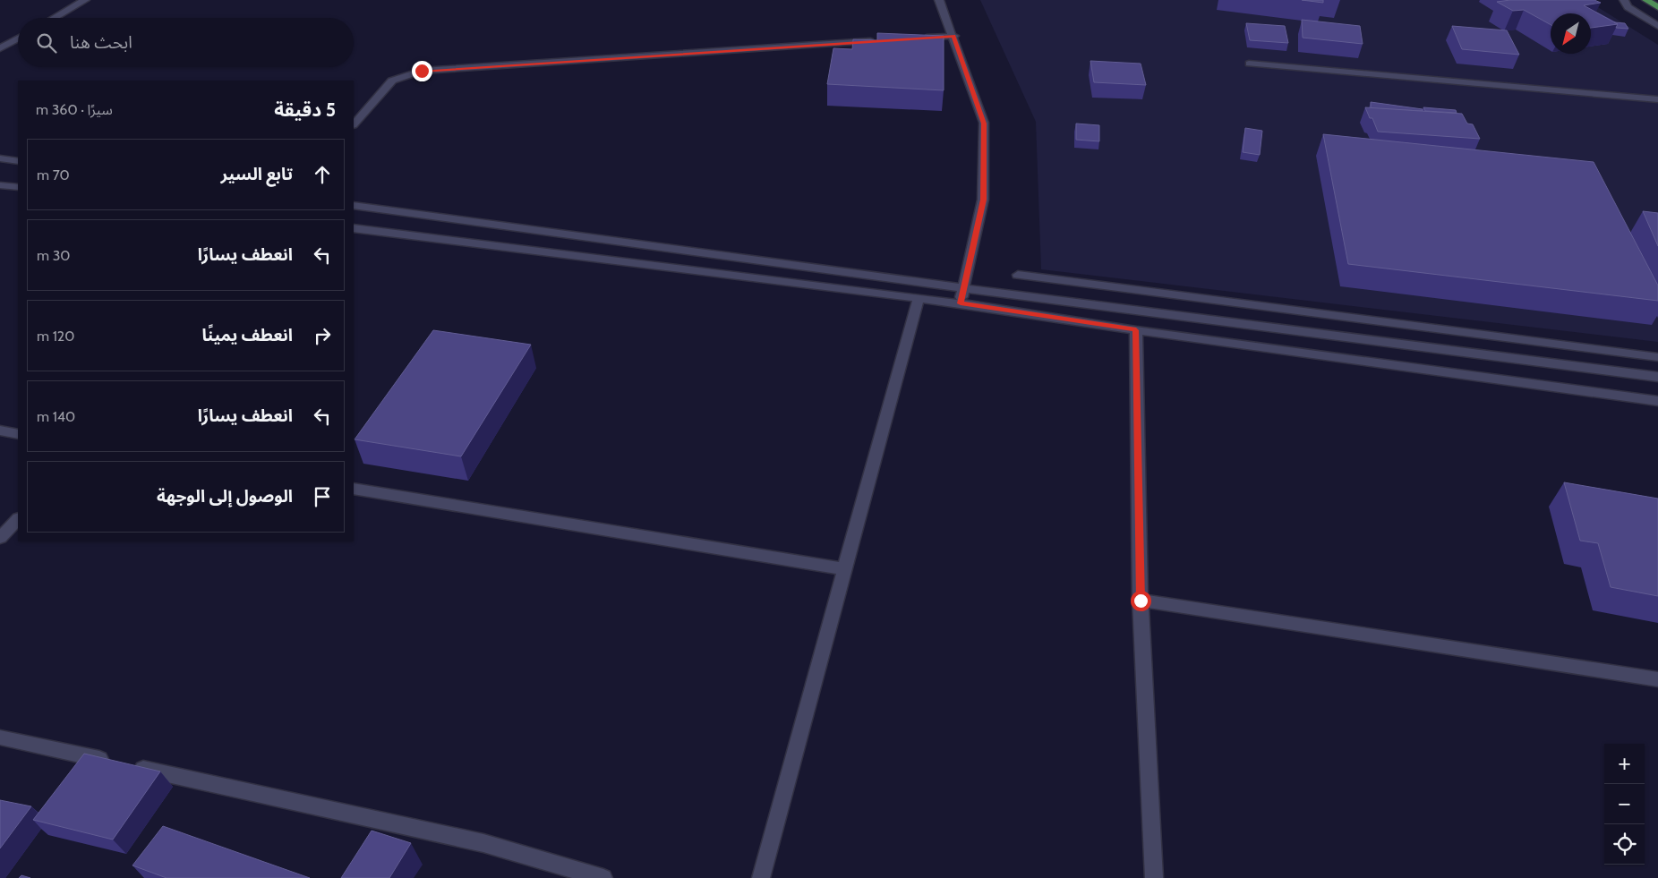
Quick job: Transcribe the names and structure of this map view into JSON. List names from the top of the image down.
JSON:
{
  "north": "bottom left",
  "page": {
    "search": "ابحث هنا",
    "heading": ["5 دقيقة", "سيرًا · 360 m"],
    "list": [
      ["تابع السير", "70 m"],
      ["انعطف يسارًا", "30 m"],
      ["انعطف يمينًا", "120 m"],
      ["انعطف يسارًا", "140 m"],
      "الوصول إلى الوجهة"
    ],
    "map_buttons": ["+", "−"]
  }
}
